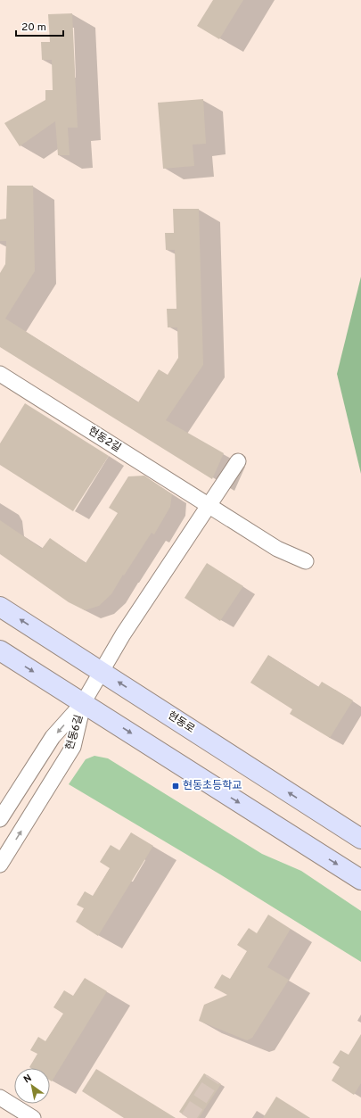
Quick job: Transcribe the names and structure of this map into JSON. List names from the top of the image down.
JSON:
{
  "streets": {
    "main road": ["현동로"],
    "street": ["현동2길", "현동6길"]
  },
  "places": {
    "transit": ["현동초등학교"]
  },
  "scale_bar": "20 m",
  "north": "top left"
}
